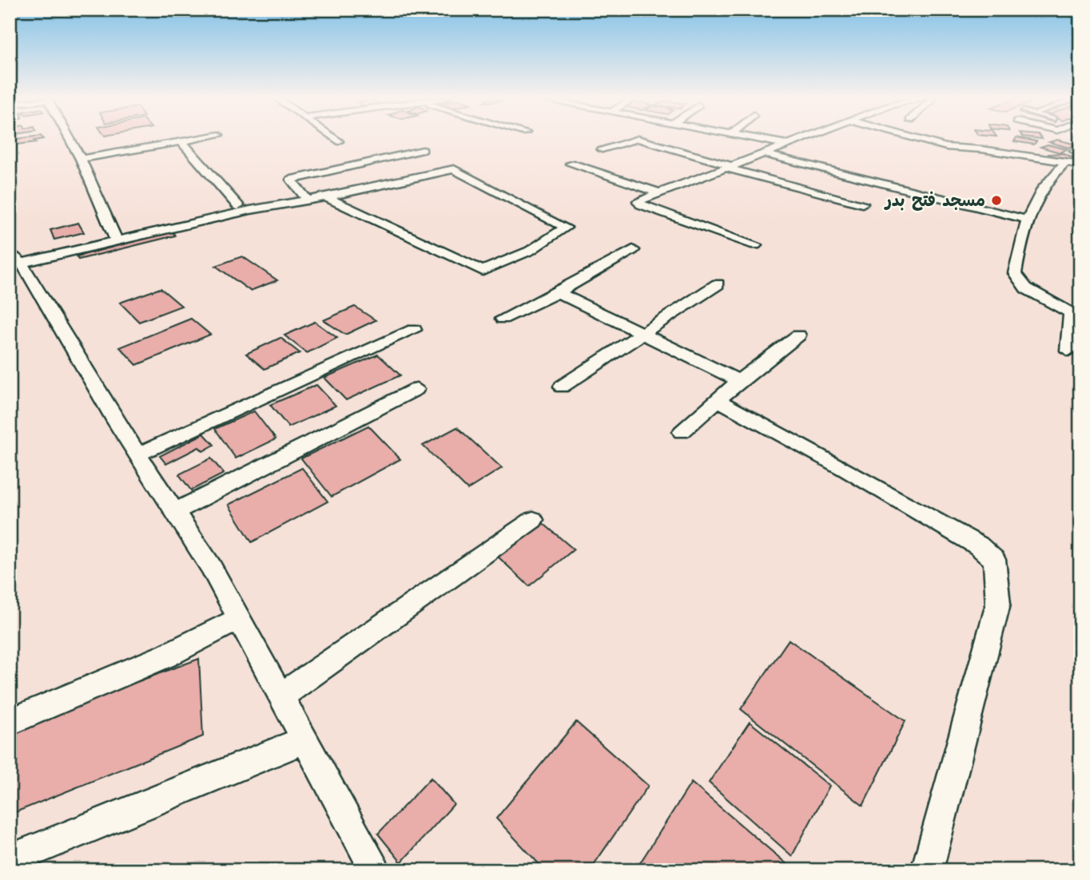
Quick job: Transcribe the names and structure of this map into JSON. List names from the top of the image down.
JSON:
{
  "places": ["مسجد فتح بدر"]
}
